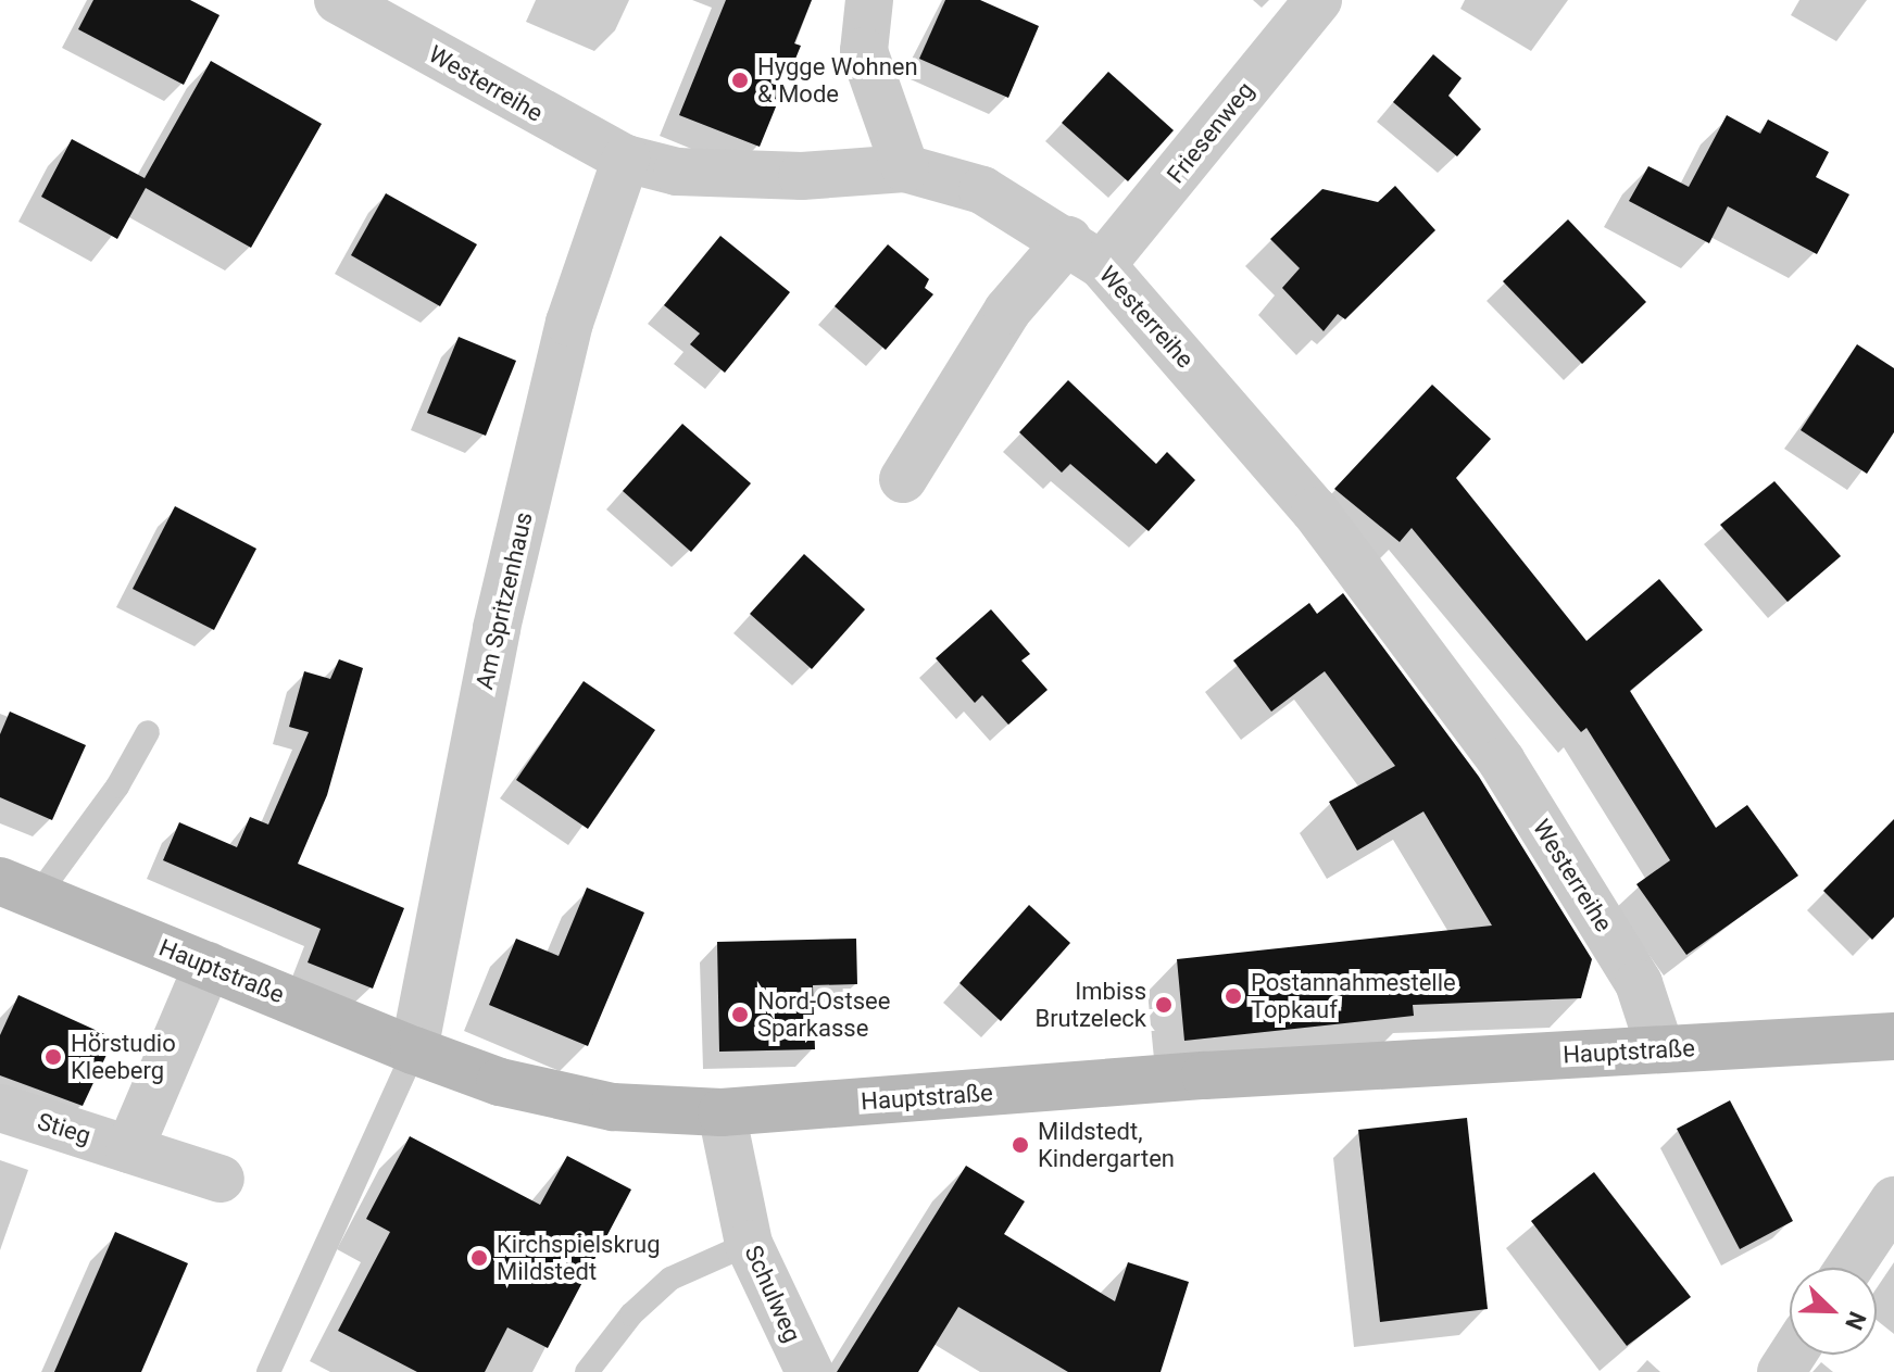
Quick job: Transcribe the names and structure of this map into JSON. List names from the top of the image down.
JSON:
{
  "streets": {
    "street": [
      "Westerreihe",
      "Friesenweg",
      "Am Spritzenhaus",
      "Hauptstraße",
      "Stieg",
      "Schulweg"
    ]
  },
  "crossings": [
    ["Westerreihe", "Friesenweg"],
    ["Westerreihe", "Am Spritzenhaus"],
    ["Westerreihe", "Hauptstraße"],
    ["Am Spritzenhaus", "Hauptstraße"],
    ["Hauptstraße", "Schulweg"]
  ],
  "places": [
    "Hygge Wohnen & Mode",
    "Postannahmestelle Topkauf",
    "Imbiss Brutzeleck",
    "Nord-Ostsee Sparkasse",
    "Hörstudio Kleeberg",
    "Mildstedt, Kindergarten",
    "Kirchspielskrug Mildstedt"
  ],
  "north": "bottom right"
}
